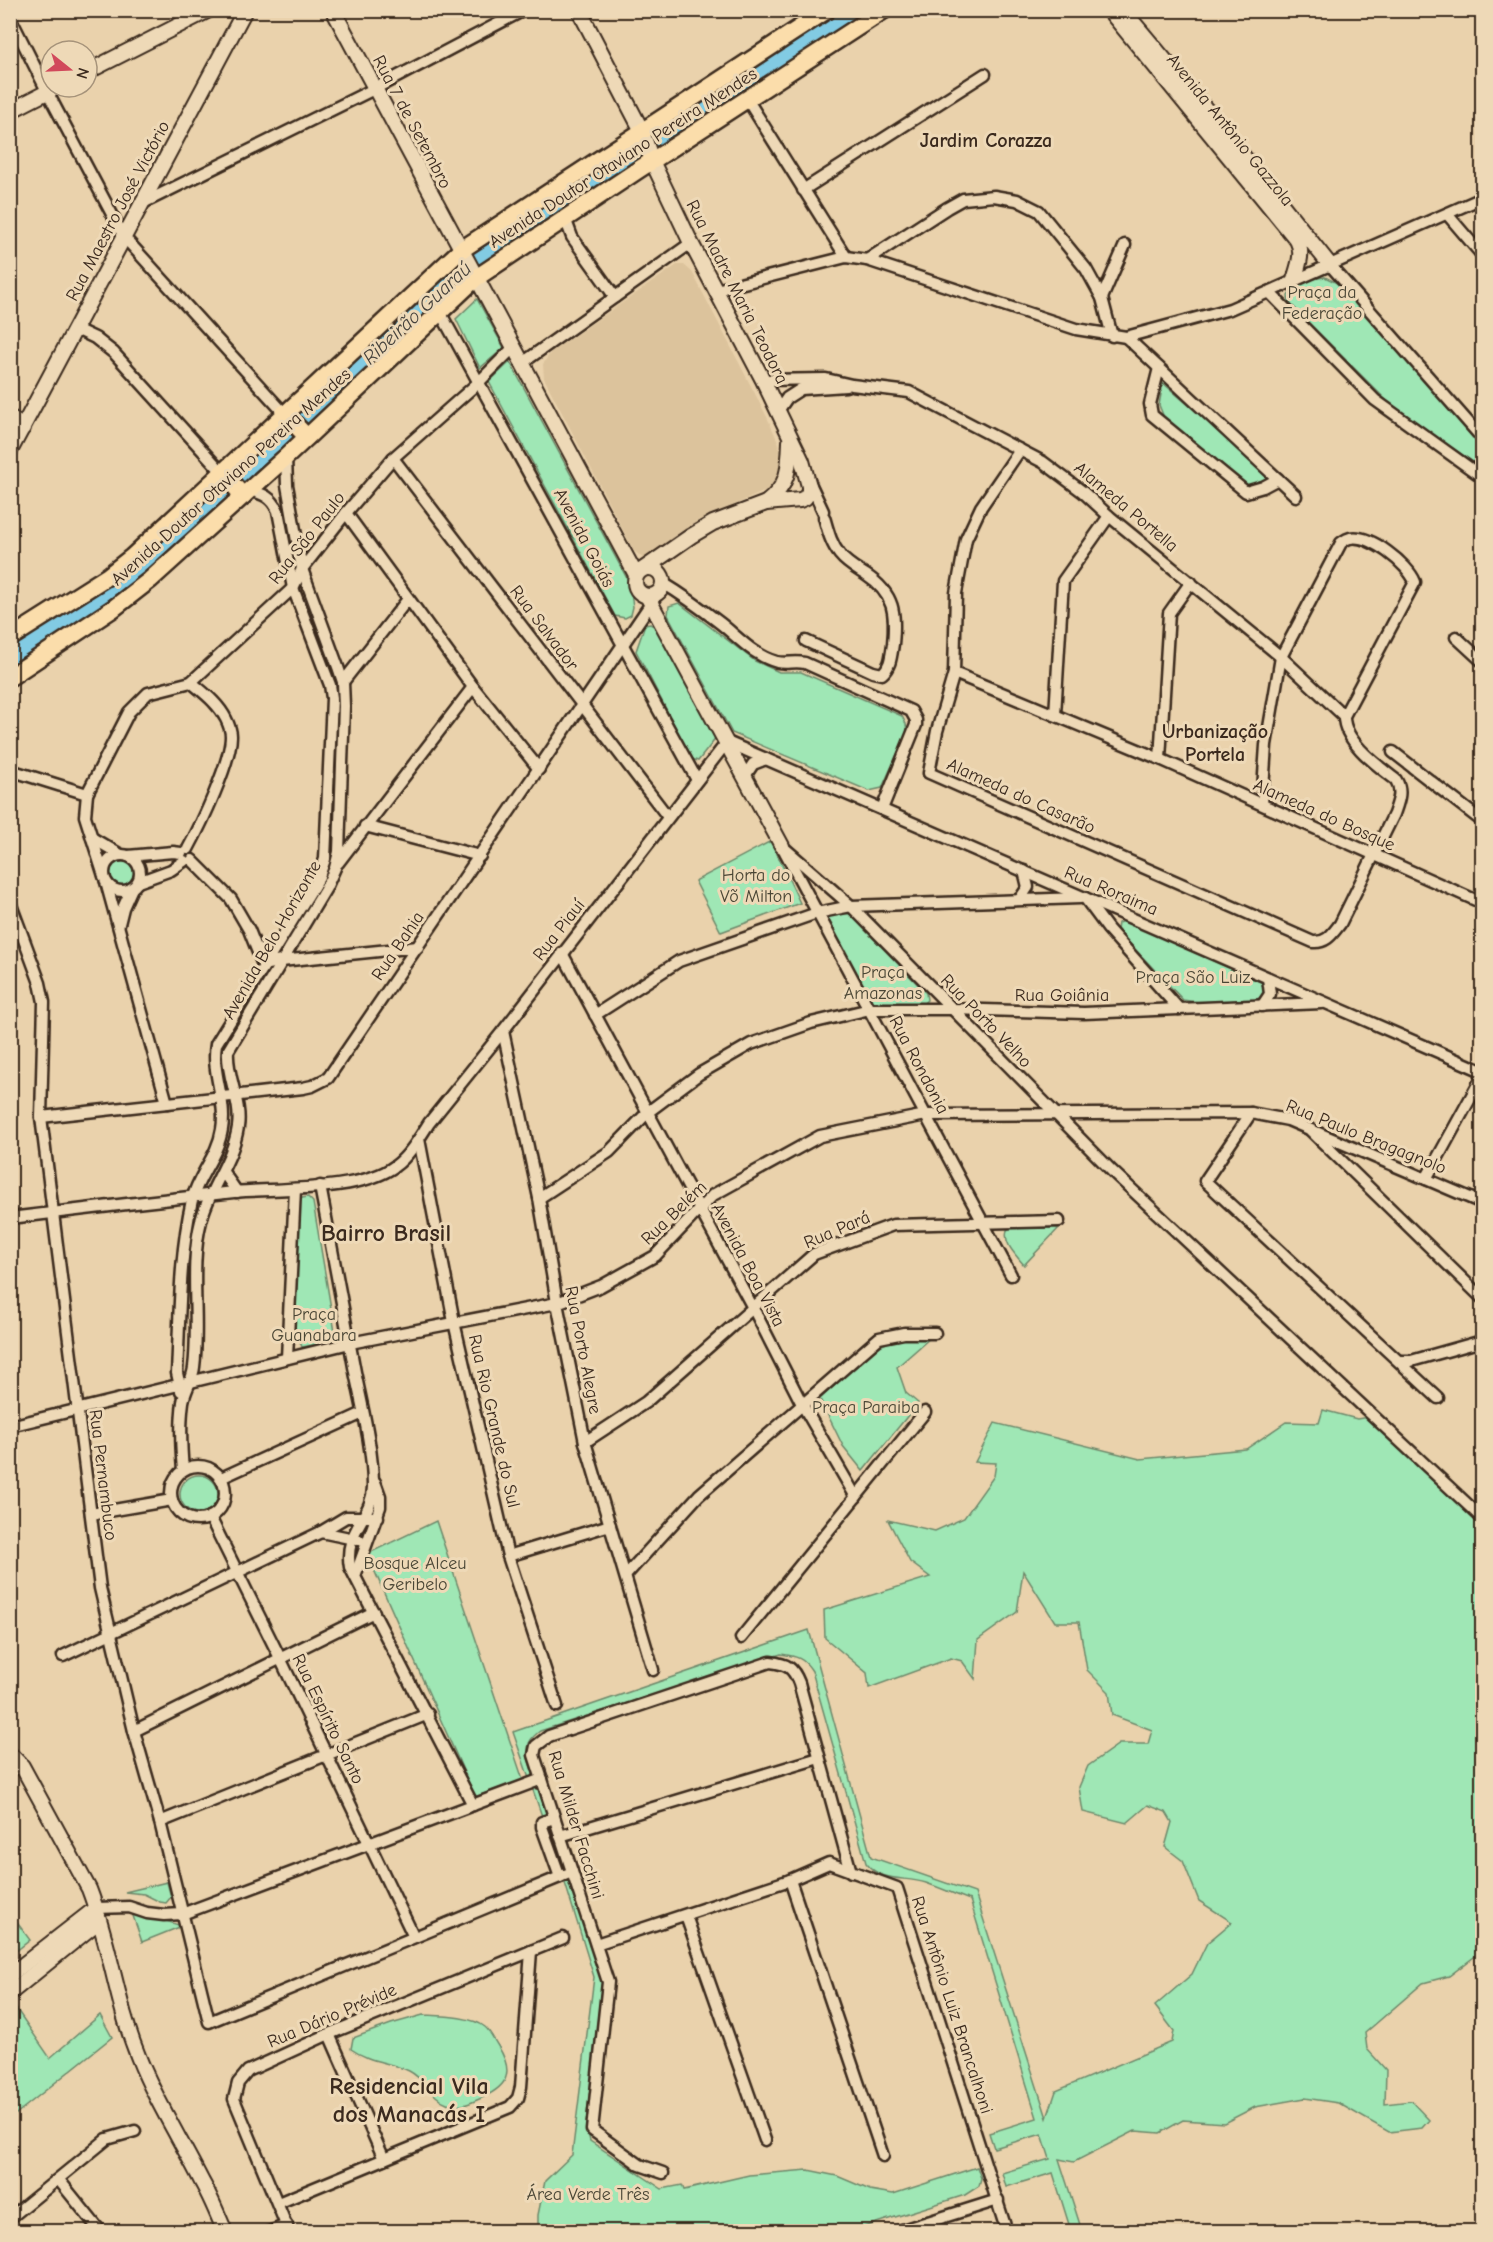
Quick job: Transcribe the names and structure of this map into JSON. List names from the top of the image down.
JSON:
{
  "streets": {
    "main road": ["Avenida Doutor Otaviano Pereira Mendes"],
    "street": [
      "Rua 7 de Setembro",
      "Avenida Antônio Gazzola",
      "Rua Maestro José Victório",
      "Rua Madre Maria Teodora",
      "Alameda Portella",
      "Rua São Paulo",
      "Avenida Goiás",
      "Rua Salvador",
      "Alameda do Casarão",
      "Alameda do Bosque",
      "Rua Roraima",
      "Rua Piauí",
      "Avenida Belo Horizonte",
      "Rua Bahia",
      "Rua Goiânia",
      "Rua Porto Velho",
      "Rua Rondonia",
      "Rua Paulo Bragagnolo",
      "Rua Belém",
      "Rua Pará",
      "Avenida Boa Vista",
      "Rua Porto Alegre",
      "Rua Rio Grande do Sul",
      "Rua Pernambuco",
      "Rua Espírito Santo",
      "Rua Milder Facchini",
      "Rua Antônio Luiz Brancalhoni",
      "Rua Dário Prévide"
    ]
  },
  "crossings": [
    ["Rua 7 de Setembro", "Avenida Doutor Otaviano Pereira Mendes"],
    ["Rua 7 de Setembro", "Avenida Goiás"],
    ["Avenida Doutor Otaviano Pereira Mendes", "Rua Madre Maria Teodora"],
    ["Avenida Doutor Otaviano Pereira Mendes", "Avenida Goiás"],
    ["Avenida Doutor Otaviano Pereira Mendes", "Avenida Belo Horizonte"],
    ["Rua Maestro José Victório", "Avenida Belo Horizonte"],
    ["Rua Madre Maria Teodora", "Alameda Portella"],
    ["Alameda Portella", "Alameda do Casarão"],
    ["Rua São Paulo", "Avenida Goiás"],
    ["Rua São Paulo", "Rua Salvador"],
    ["Rua São Paulo", "Avenida Belo Horizonte"],
    ["Avenida Goiás", "Rua Piauí"],
    ["Avenida Goiás", "Rua Bahia"],
    ["Rua Salvador", "Rua Piauí"],
    ["Rua Salvador", "Rua Bahia"],
    ["Alameda do Casarão", "Alameda do Bosque"],
    ["Rua Roraima", "Rua Piauí"],
    ["Rua Roraima", "Rua Goiânia"],
    ["Rua Piauí", "Avenida Belo Horizonte"],
    ["Rua Piauí", "Avenida Boa Vista"],
    ["Rua Piauí", "Rua Porto Alegre"],
    ["Rua Piauí", "Rua Rio Grande do Sul"],
    ["Rua Piauí", "Rua Pernambuco"],
    ["Avenida Belo Horizonte", "Rua Bahia"],
    ["Avenida Belo Horizonte", "Rua Belém"],
    ["Avenida Belo Horizonte", "Rua Espírito Santo"],
    ["Rua Bahia", "Rua Pernambuco"],
    ["Rua Goiânia", "Rua Porto Velho"],
    ["Rua Goiânia", "Rua Rondonia"],
    ["Rua Goiânia", "Avenida Boa Vista"],
    ["Rua Goiânia", "Rua Porto Alegre"],
    ["Rua Porto Velho", "Rua Rondonia"],
    ["Rua Porto Velho", "Rua Paulo Bragagnolo"],
    ["Rua Porto Velho", "Rua Belém"],
    ["Rua Rondonia", "Rua Belém"],
    ["Rua Rondonia", "Rua Pará"],
    ["Rua Paulo Bragagnolo", "Rua Belém"],
    ["Rua Belém", "Avenida Boa Vista"],
    ["Rua Belém", "Rua Porto Alegre"],
    ["Rua Belém", "Rua Rio Grande do Sul"],
    ["Rua Belém", "Rua Pernambuco"],
    ["Rua Pará", "Avenida Boa Vista"],
    ["Rua Pará", "Rua Porto Alegre"],
    ["Rua Pernambuco", "Rua Espírito Santo"],
    ["Rua Milder Facchini", "Rua Antônio Luiz Brancalhoni"]
  ],
  "districts": [
    "Jardim Corazza",
    "Urbanização Portela",
    "Bairro Brasil",
    "Residencial Vila dos Manacás I"
  ],
  "water": ["Ribeirão Guaraú"],
  "parks": [
    "Praça da Federação",
    "Horta do Võ Milton",
    "Praça Amazonas",
    "Praça São Luiz",
    "Praça Guanabara",
    "Praça Paraiba",
    "Bosque Alceu Geribelo",
    "Área Verde Três"
  ],
  "north": "right"
}
